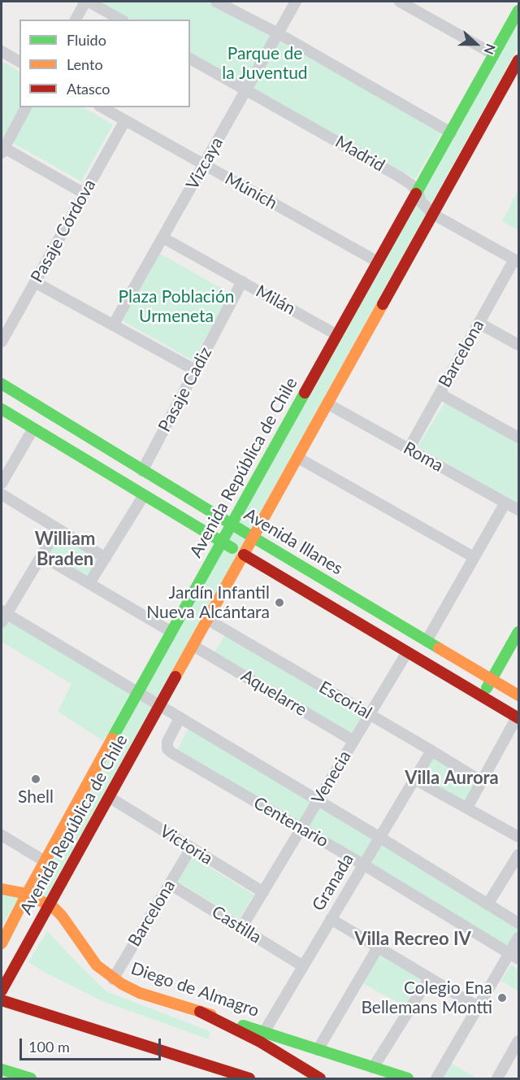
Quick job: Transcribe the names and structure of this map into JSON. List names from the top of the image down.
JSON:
{
  "streets": {
    "main road": ["Avenida República de Chile", "Avenida Illanes", "Diego de Almagro"],
    "street": [
      "Madrid",
      "Vizcaya",
      "Múnich",
      "Pasaje Córdova",
      "Milán",
      "Barcelona",
      "Pasaje Cadiz",
      "Roma",
      "Aquelarre",
      "Escorial",
      "Venecia",
      "Centenario",
      "Victoria",
      "Granada",
      "Castilla"
    ]
  },
  "crossings": [
    ["Madrid", "Vizcaya"],
    ["Madrid", "Barcelona"],
    ["Madrid", "Avenida República de Chile"],
    ["Vizcaya", "Múnich"],
    ["Vizcaya", "Milán"],
    ["Múnich", "Pasaje Córdova"],
    ["Múnich", "Avenida República de Chile"],
    ["Milán", "Pasaje Cadiz"],
    ["Milán", "Avenida República de Chile"],
    ["Barcelona", "Roma"],
    ["Barcelona", "Victoria"],
    ["Barcelona", "Castilla"],
    ["Barcelona", "Diego de Almagro"],
    ["Pasaje Cadiz", "Avenida Illanes"],
    ["Roma", "Avenida República de Chile"],
    ["Avenida República de Chile", "Avenida Illanes"],
    ["Avenida República de Chile", "Aquelarre"],
    ["Avenida República de Chile", "Escorial"],
    ["Avenida República de Chile", "Centenario"],
    ["Avenida República de Chile", "Victoria"],
    ["Avenida República de Chile", "Diego de Almagro"],
    ["Aquelarre", "Venecia"],
    ["Escorial", "Venecia"],
    ["Escorial", "Granada"],
    ["Venecia", "Centenario"],
    ["Venecia", "Victoria"],
    ["Venecia", "Castilla"],
    ["Centenario", "Granada"],
    ["Granada", "Castilla"],
    ["Granada", "Diego de Almagro"]
  ],
  "districts": ["William Braden", "Villa Aurora", "Villa Recreo IV"],
  "parks": ["Parque de la Juventud", "Plaza Población Urmeneta"],
  "places": ["Jardín Infantil Nueva Alcántara", "Shell", "Colegio Ena Bellemans Montti"],
  "legend": ["Fluido", "Lento", "Atasco"],
  "scale_bar": "100 m",
  "north": "right"
}
